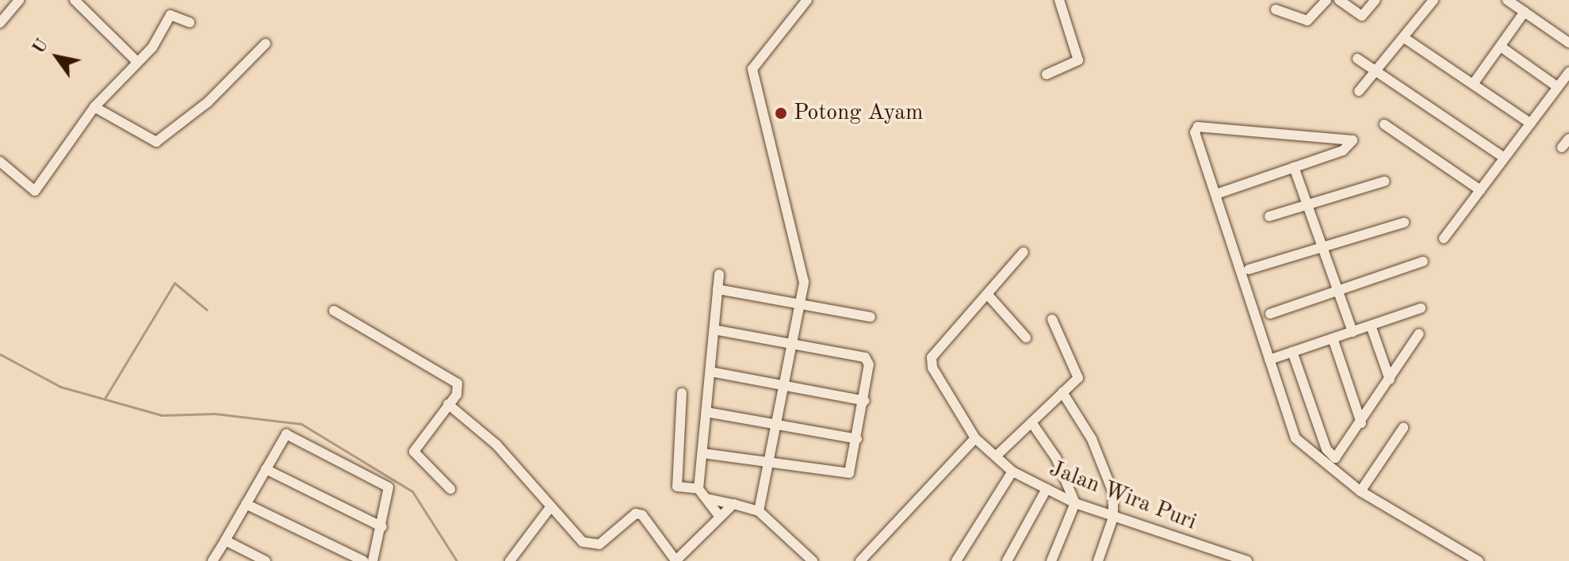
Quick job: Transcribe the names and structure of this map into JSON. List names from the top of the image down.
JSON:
{
  "streets": {
    "street": ["Jalan Wira Puri"]
  },
  "places": ["Potong Ayam"],
  "north": "top left"
}
